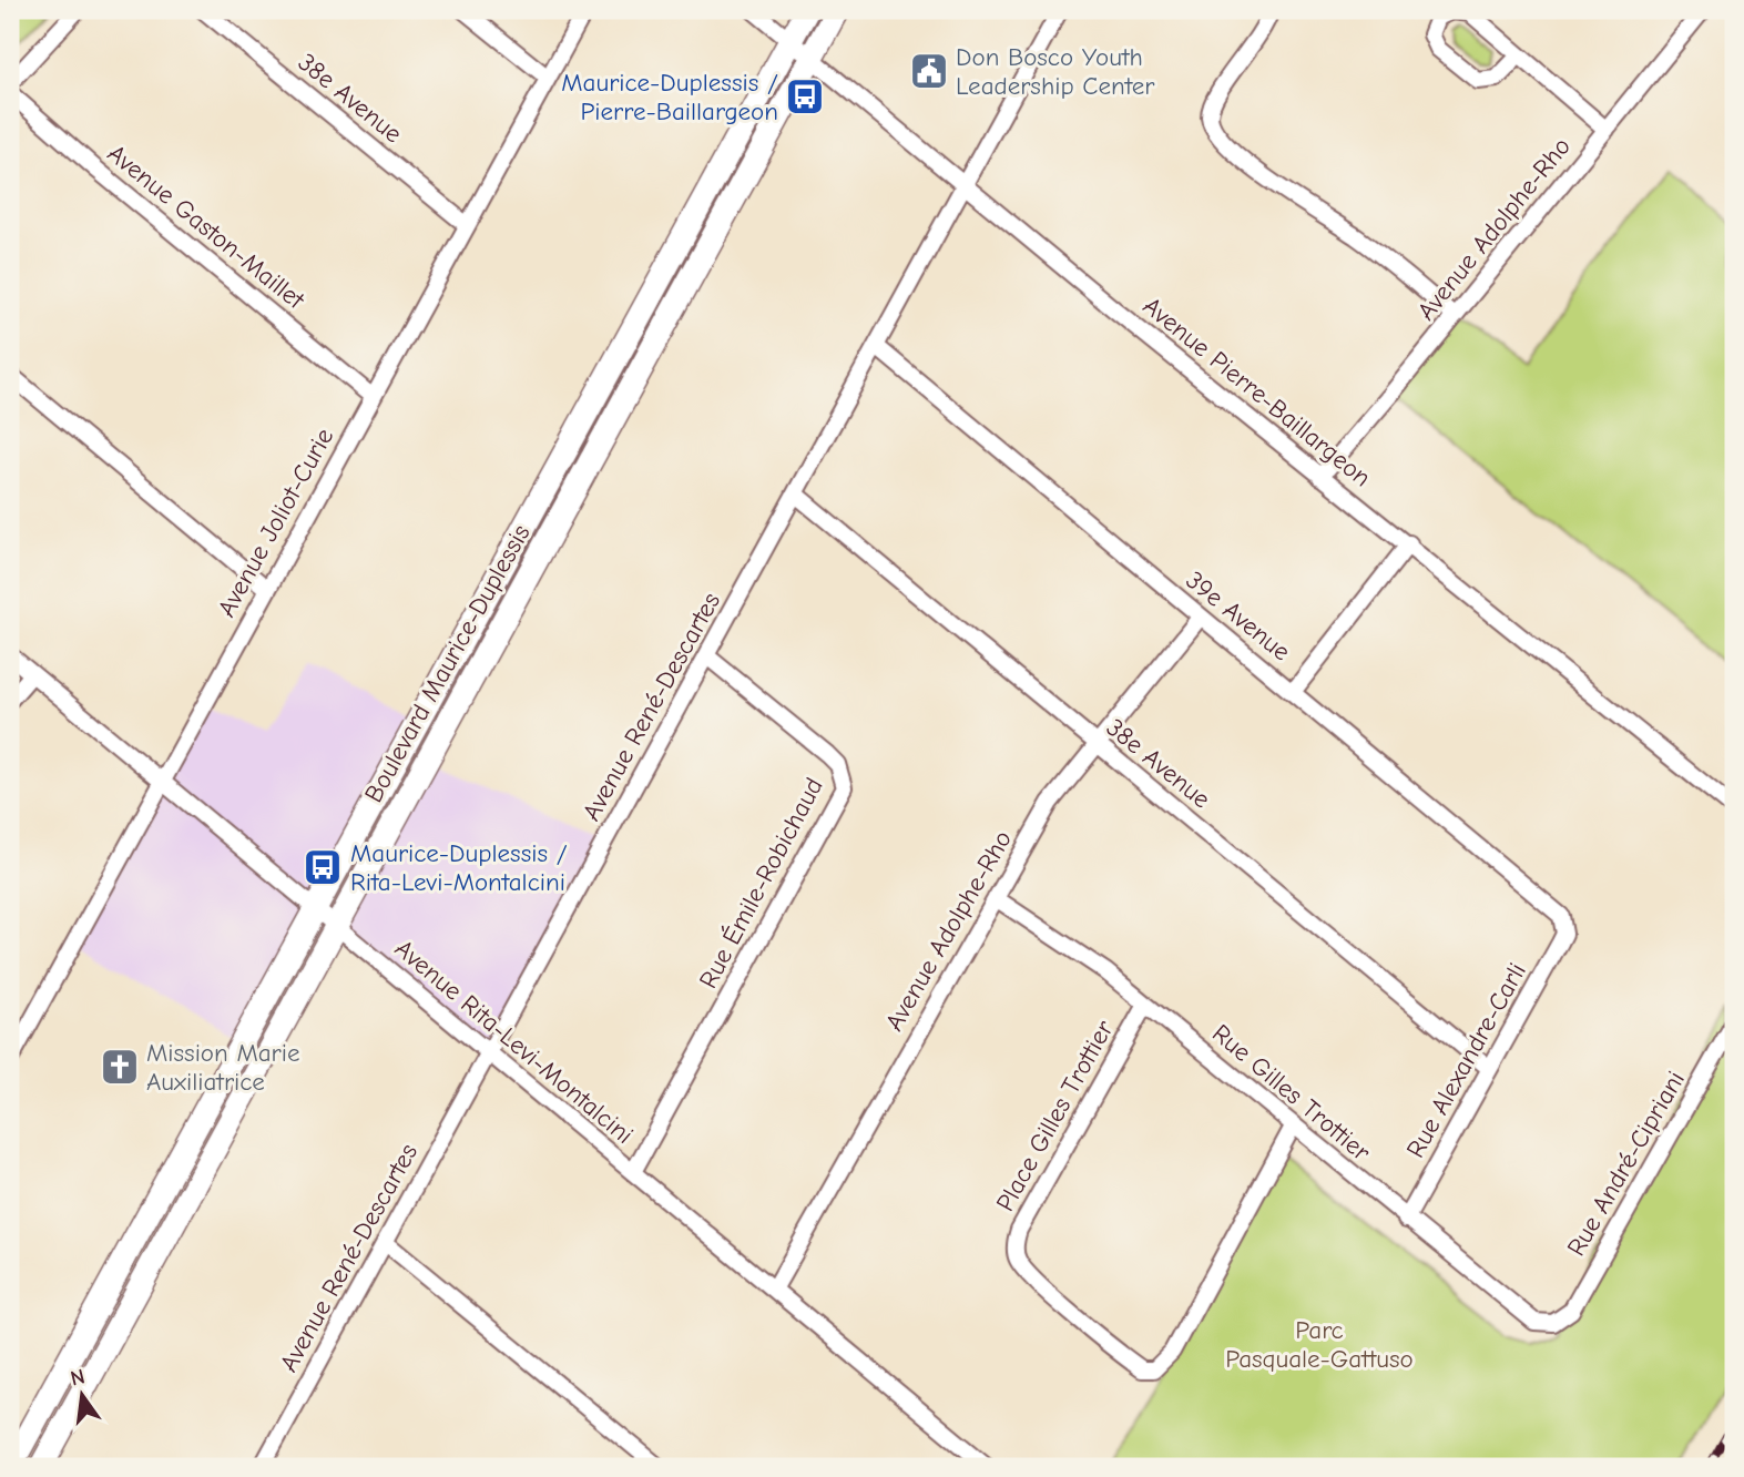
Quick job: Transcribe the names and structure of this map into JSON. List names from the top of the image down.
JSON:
{
  "streets": {
    "street": [
      "38e Avenue",
      "Avenue Gaston-Maillet",
      "Avenue Adolphe-Rho",
      "Avenue Pierre-Baillargeon",
      "Avenue Joliot-Curie",
      "39e Avenue",
      "Boulevard Maurice-Duplessis",
      "Avenue René-Descartes",
      "Rue Émile-Robichaud",
      "Avenue Rita-Levi-Montalcini",
      "Rue Alexandre-Carli",
      "Rue Gilles Trottier",
      "Place Gilles Trottier",
      "Rue André-Cipriani"
    ]
  },
  "crossings": [
    ["38e Avenue", "Avenue Adolphe-Rho"],
    ["38e Avenue", "Avenue Joliot-Curie"],
    ["38e Avenue", "Avenue René-Descartes"],
    ["38e Avenue", "Rue Alexandre-Carli"],
    ["Avenue Gaston-Maillet", "Avenue Joliot-Curie"],
    ["Avenue Adolphe-Rho", "Avenue Pierre-Baillargeon"],
    ["Avenue Adolphe-Rho", "39e Avenue"],
    ["Avenue Adolphe-Rho", "Avenue Rita-Levi-Montalcini"],
    ["Avenue Adolphe-Rho", "Rue Gilles Trottier"],
    ["Avenue Pierre-Baillargeon", "Boulevard Maurice-Duplessis"],
    ["Avenue Pierre-Baillargeon", "Avenue René-Descartes"],
    ["Avenue Joliot-Curie", "Avenue Rita-Levi-Montalcini"],
    ["39e Avenue", "Avenue René-Descartes"],
    ["39e Avenue", "Rue Alexandre-Carli"],
    ["Boulevard Maurice-Duplessis", "Avenue Rita-Levi-Montalcini"],
    ["Avenue René-Descartes", "Rue Émile-Robichaud"],
    ["Avenue René-Descartes", "Avenue Rita-Levi-Montalcini"],
    ["Rue Émile-Robichaud", "Avenue Rita-Levi-Montalcini"],
    ["Rue Alexandre-Carli", "Rue Gilles Trottier"],
    ["Rue Gilles Trottier", "Place Gilles Trottier"],
    ["Rue Gilles Trottier", "Rue André-Cipriani"]
  ],
  "parks": ["Parc Pasquale-Gattuso"],
  "places": {
    "public building": ["Don Bosco Youth Leadership Center"],
    "bus stop": ["Maurice-Duplessis / Pierre-Baillargeon", "Maurice-Duplessis / Rita-Levi-Montalcini"],
    "church": ["Mission Marie Auxiliatrice"]
  },
  "north": "top"
}
